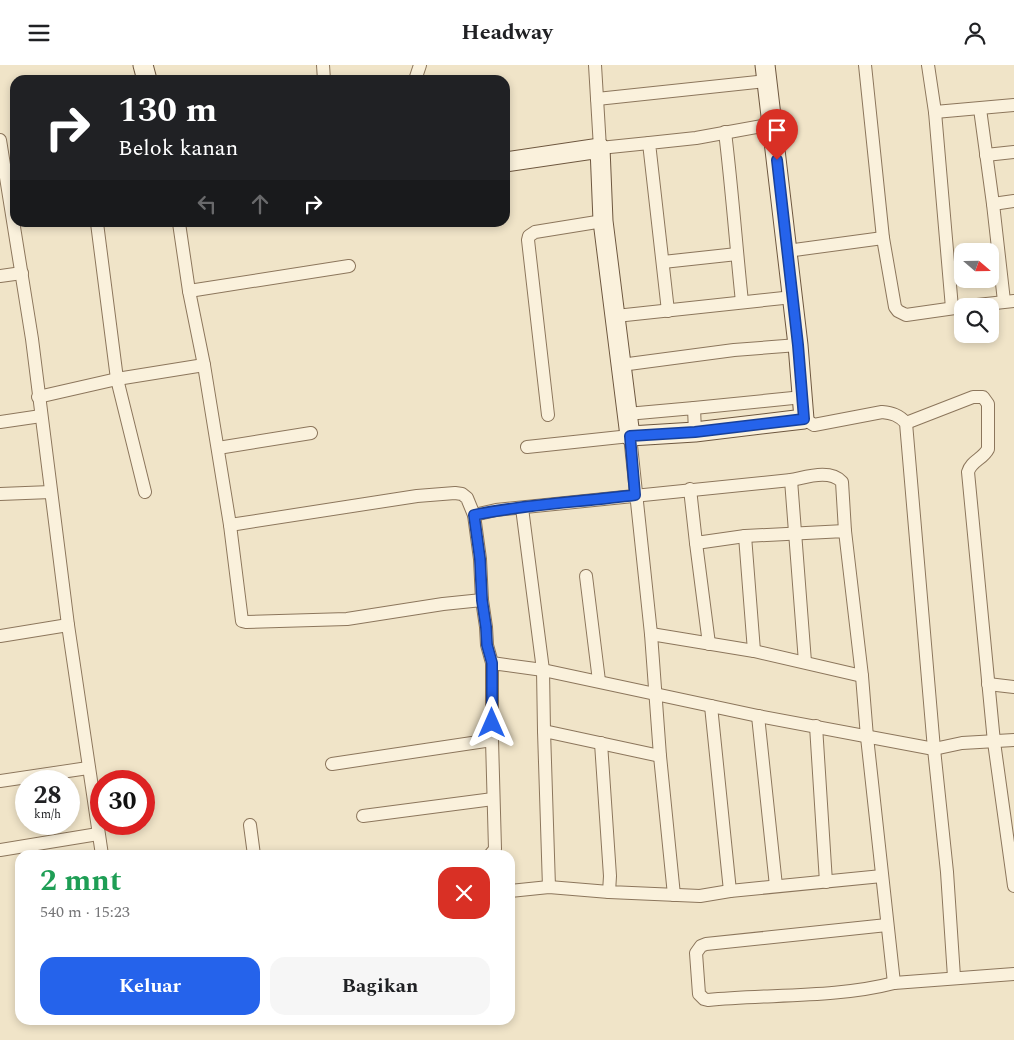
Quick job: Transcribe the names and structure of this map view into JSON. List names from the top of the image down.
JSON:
{
  "north": "right",
  "page": {
    "header": "Headway",
    "turn": ["130 m", "Belok kanan"],
    "speed": "28 km/h",
    "limit": "30",
    "heading": ["2 mnt", "540 m · 15:23"],
    "buttons": ["Keluar", "Bagikan"]
  }
}
